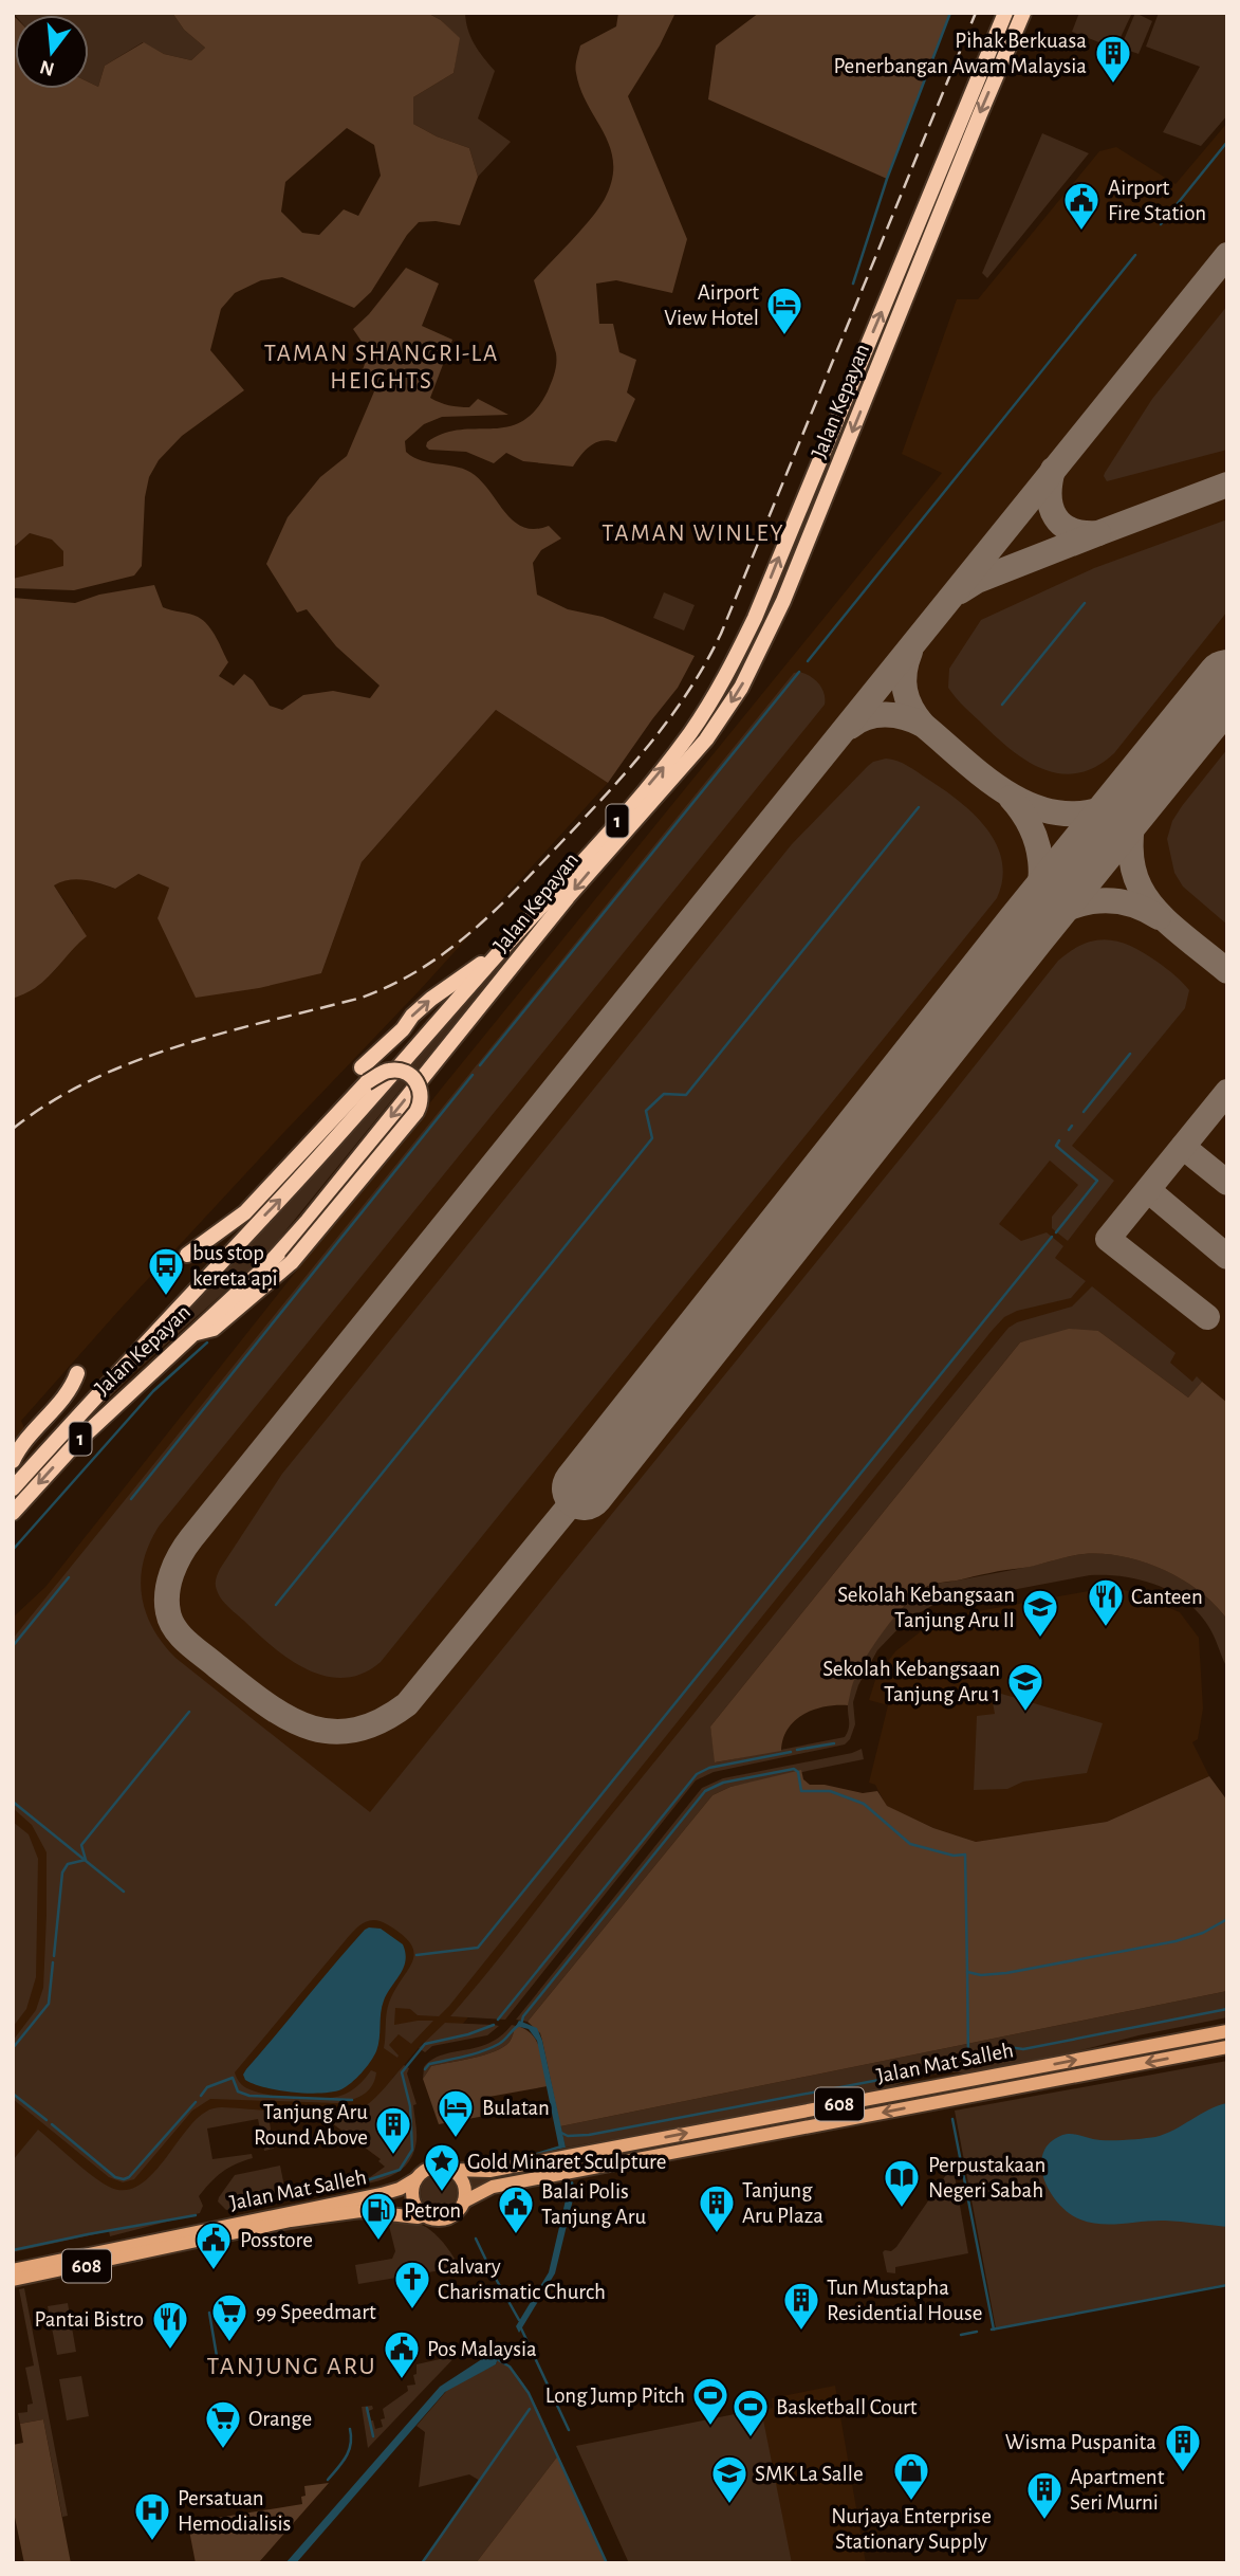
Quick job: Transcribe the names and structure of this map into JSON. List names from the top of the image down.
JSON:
{
  "streets": {
    "highway": ["Jalan Kepayan", "1"],
    "main road": ["Jalan Mat Salleh", "608"]
  },
  "crossings": [
    ["Jalan Mat Salleh", "608"]
  ],
  "districts": ["TAMAN SHANGRI-LA HEIGHTS", "TAMAN WINLEY", "TANJUNG ARU"],
  "places": {
    "building": [
      "Pihak Berkuasa Penerbangan Awam Malaysia",
      "Tanjung Aru Round Above",
      "Tanjung Aru Plaza",
      "Tun Mustapha Residential House",
      "Wisma Puspanita",
      "Apartment Seri Murni"
    ],
    "public building": [
      "Airport Fire Station",
      "Balai Polis Tanjung Aru",
      "Posstore",
      "Pos Malaysia"
    ],
    "hotel": ["Airport View Hotel", "Bulatan"],
    "bus stop": ["bus stop kereta api"],
    "restaurant": ["Canteen", "Pantai Bistro"],
    "school or university": ["Sekolah Kebangsaan Tanjung Aru II", "Sekolah Kebangsaan Tanjung Aru 1", "SMK La Salle"],
    "place": ["Gold Minaret Sculpture"],
    "library": ["Perpustakaan Negeri Sabah"],
    "fuel station": ["Petron"],
    "church": ["Calvary Charismatic Church"],
    "supermarket": ["99 Speedmart", "Orange"],
    "sports": ["Long Jump Pitch", "Basketball Court"],
    "shop": ["Nurjaya Enterprise Stationary Supply"],
    "hospital": ["Persatuan Hemodialisis"]
  },
  "north": "bottom"
}
